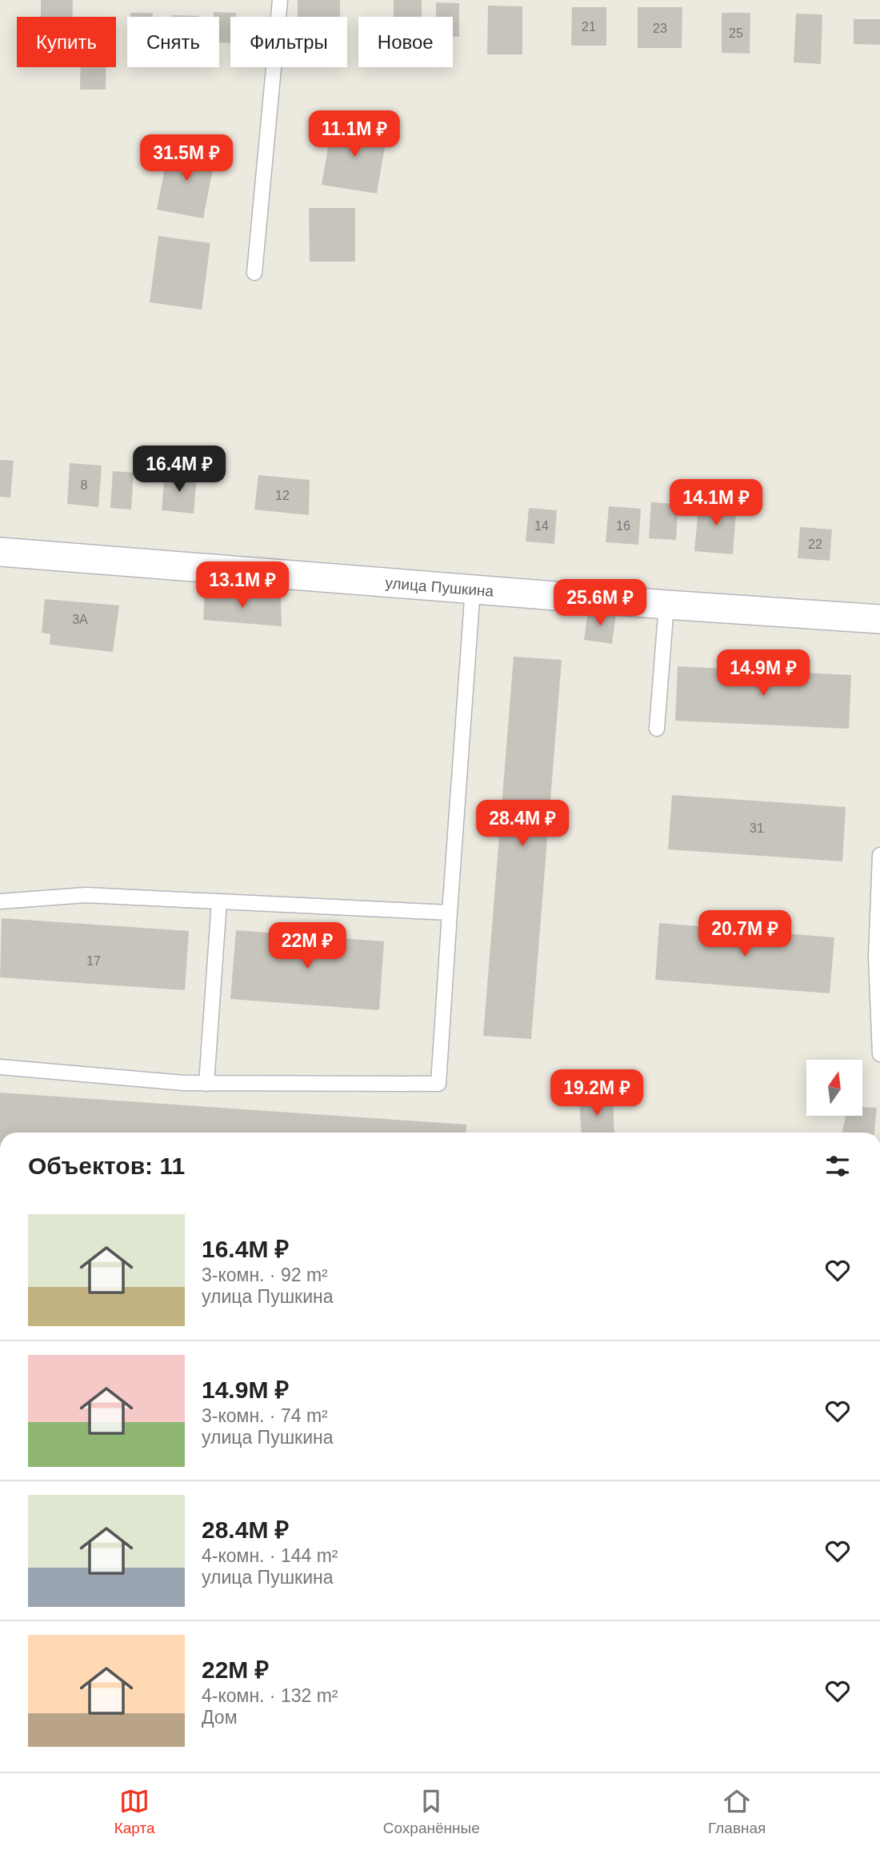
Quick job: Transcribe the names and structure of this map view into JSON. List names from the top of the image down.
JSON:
{
  "streets": {
    "street": ["улица Пушкина"]
  },
  "house_numbers": [
    "21",
    "23",
    "25",
    "8",
    "12",
    "14",
    "16",
    "22",
    "3А",
    "31",
    "17"
  ],
  "north": "top",
  "page": {
    "chip": [
      "Купить",
      "Снять",
      "Фильтры",
      "Новое"
    ],
    "price": [
      "11.1M ₽",
      "31.5M ₽",
      "16.4M ₽",
      "14.1M ₽",
      "13.1M ₽",
      "25.6M ₽",
      "14.9M ₽",
      "28.4M ₽",
      "20.7M ₽",
      "22M ₽",
      "19.2M ₽"
    ],
    "heading": "Объектов: 11",
    "list": [
      {
        "name": "16.4M ₽",
        "note": "3-комн. · 92 m² · улица Пушкина"
      },
      {
        "name": "14.9M ₽",
        "note": "3-комн. · 74 m² · улица Пушкина"
      },
      {
        "name": "28.4M ₽",
        "note": "4-комн. · 144 m² · улица Пушкина"
      },
      {
        "name": "22M ₽",
        "note": "4-комн. · 132 m² · Дом"
      }
    ],
    "tabs": ["Карта", "Сохранённые", "Главная"]
  }
}
